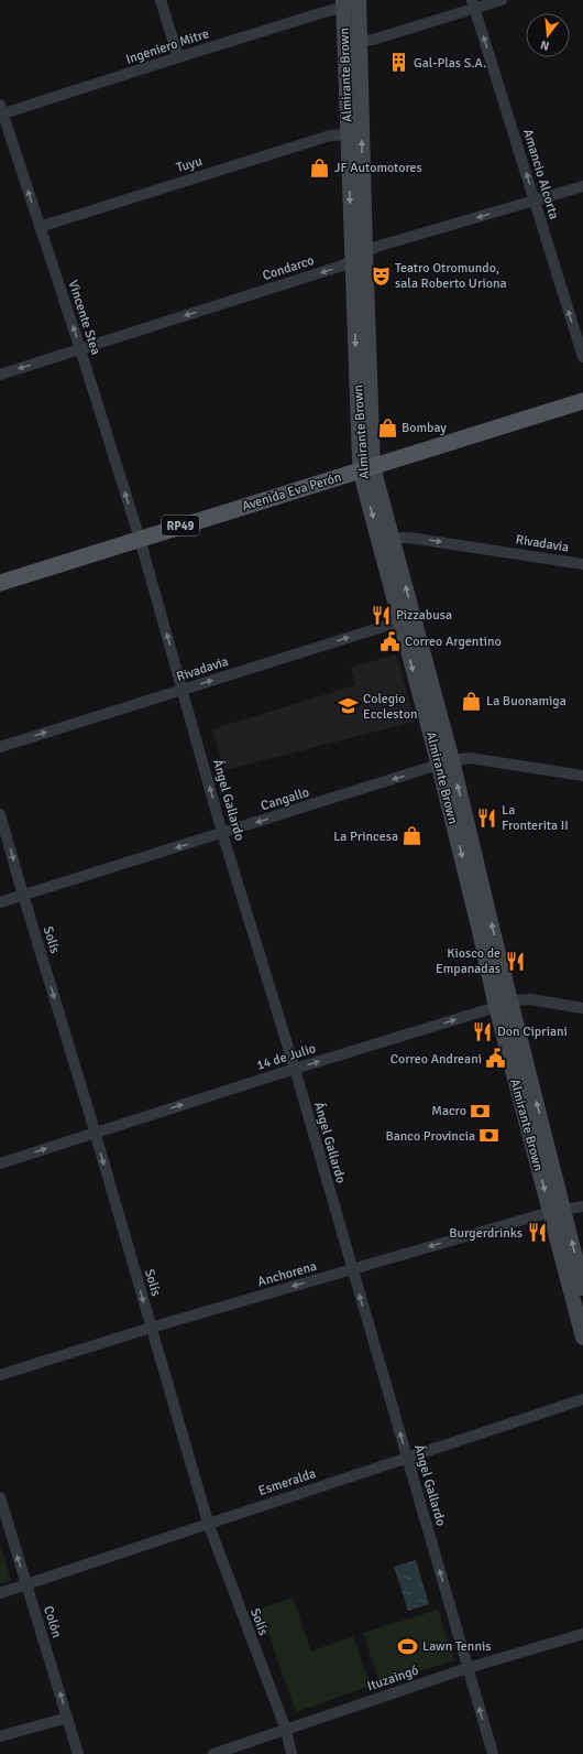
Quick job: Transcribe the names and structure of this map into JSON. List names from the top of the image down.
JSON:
{
  "streets": {
    "main road": ["Almirante Brown", "Avenida Eva Perón", "RP49"],
    "street": [
      "Ingeniero Mitre",
      "Tuyu",
      "Amancio Alcorta",
      "Condarco",
      "Vincente Stea",
      "Rivadavia",
      "Cangallo",
      "Ángel Gallardo",
      "Solís",
      "14 de Julio",
      "Anchorena",
      "Esmeralda",
      "Colón",
      "Ituzaingó"
    ]
  },
  "crossings": [
    ["Ingeniero Mitre", "Almirante Brown"],
    ["Ingeniero Mitre", "Vincente Stea"],
    ["Almirante Brown", "Tuyu"],
    ["Almirante Brown", "Condarco"],
    ["Almirante Brown", "Avenida Eva Perón"],
    ["Almirante Brown", "Rivadavia"],
    ["Almirante Brown", "Cangallo"],
    ["Almirante Brown", "14 de Julio"],
    ["Almirante Brown", "Anchorena"],
    ["Tuyu", "Vincente Stea"],
    ["Amancio Alcorta", "Condarco"],
    ["Condarco", "Vincente Stea"],
    ["Vincente Stea", "Avenida Eva Perón"],
    ["Vincente Stea", "Ángel Gallardo"],
    ["Avenida Eva Perón", "Ángel Gallardo"],
    ["Rivadavia", "Ángel Gallardo"],
    ["Cangallo", "Ángel Gallardo"],
    ["Cangallo", "Solís"],
    ["Ángel Gallardo", "14 de Julio"],
    ["Ángel Gallardo", "Anchorena"],
    ["Ángel Gallardo", "Esmeralda"],
    ["Ángel Gallardo", "Ituzaingó"],
    ["Solís", "14 de Julio"],
    ["Solís", "Anchorena"],
    ["Solís", "Esmeralda"],
    ["Solís", "Ituzaingó"],
    ["Esmeralda", "Colón"]
  ],
  "one_way": [
    "Amancio Alcorta",
    "Condarco",
    "Vincente Stea",
    "Rivadavia",
    "Cangallo",
    "Ángel Gallardo",
    "Solís",
    "14 de Julio",
    "Anchorena",
    "Colón"
  ],
  "places": {
    "building": ["Gal-Plas S.A."],
    "shop": [
      "JF Automotores",
      "Bombay",
      "La Buonamiga",
      "La Princesa"
    ],
    "theatre": ["Teatro Otromundo, sala Roberto Uriona"],
    "restaurant": [
      "Pizzabusa",
      "La Fronterita II",
      "Kiosco de Empanadas",
      "Don Cipriani",
      "Burgerdrinks"
    ],
    "public building": ["Correo Argentino", "Correo Andreani"],
    "school or university": ["Colegio Eccleston"],
    "bank": ["Macro", "Banco Provincia"],
    "sports": ["Lawn Tennis"]
  },
  "north": "bottom"
}
